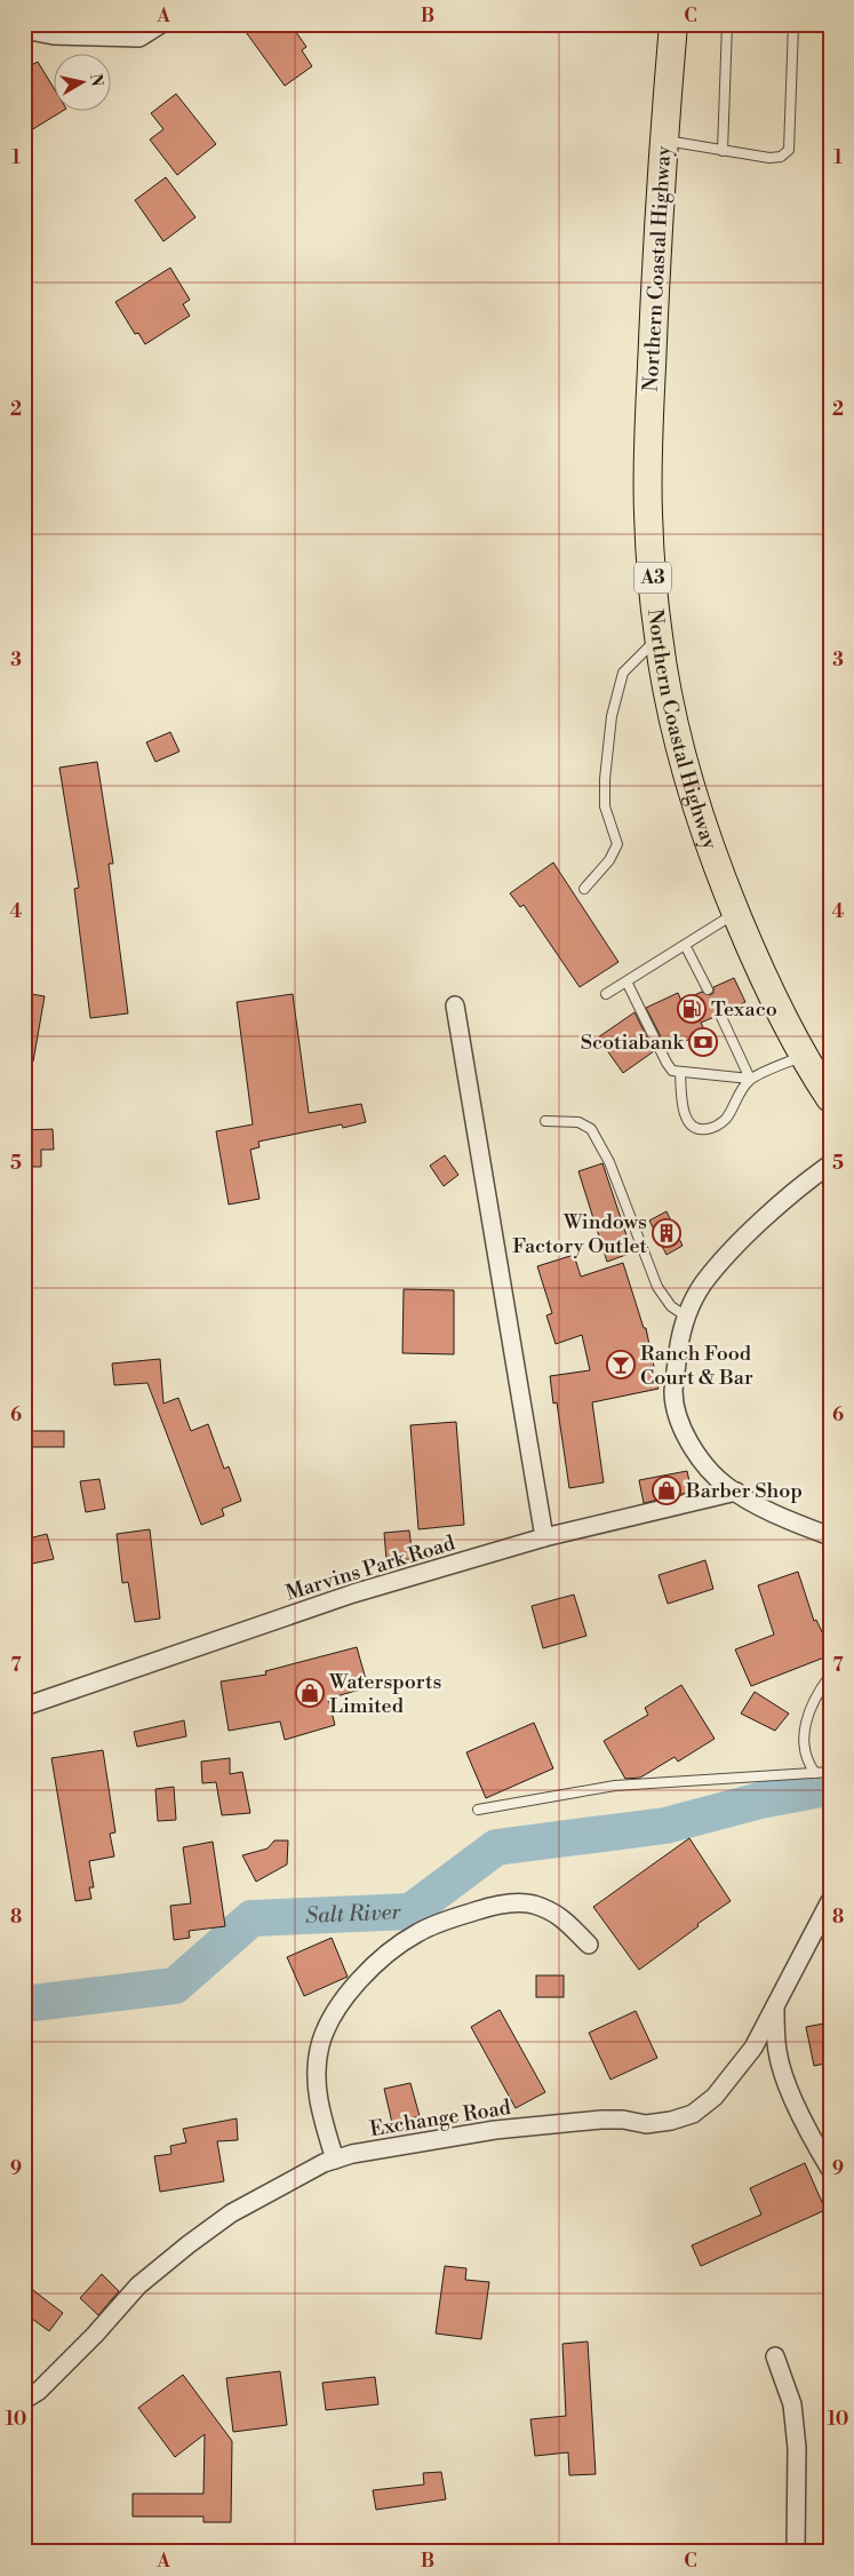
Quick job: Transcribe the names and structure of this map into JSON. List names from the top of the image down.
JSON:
{
  "streets": {
    "main road": ["Northern Coastal Highway", "A3"],
    "street": ["Marvins Park Road", "Exchange Road"]
  },
  "water": ["Salt River"],
  "places": {
    "fuel station": ["Texaco"],
    "bank": ["Scotiabank"],
    "building": ["Windows Factory Outlet"],
    "bar": ["Ranch Food Court & Bar"],
    "shop": ["Barber Shop", "Watersports Limited"]
  },
  "north": "right",
  "grid": {
    "columns": ["A", "B", "C"],
    "rows": [
      "1",
      "2",
      "3",
      "4",
      "5",
      "6",
      "7",
      "8",
      "9",
      "10"
    ]
  }
}
